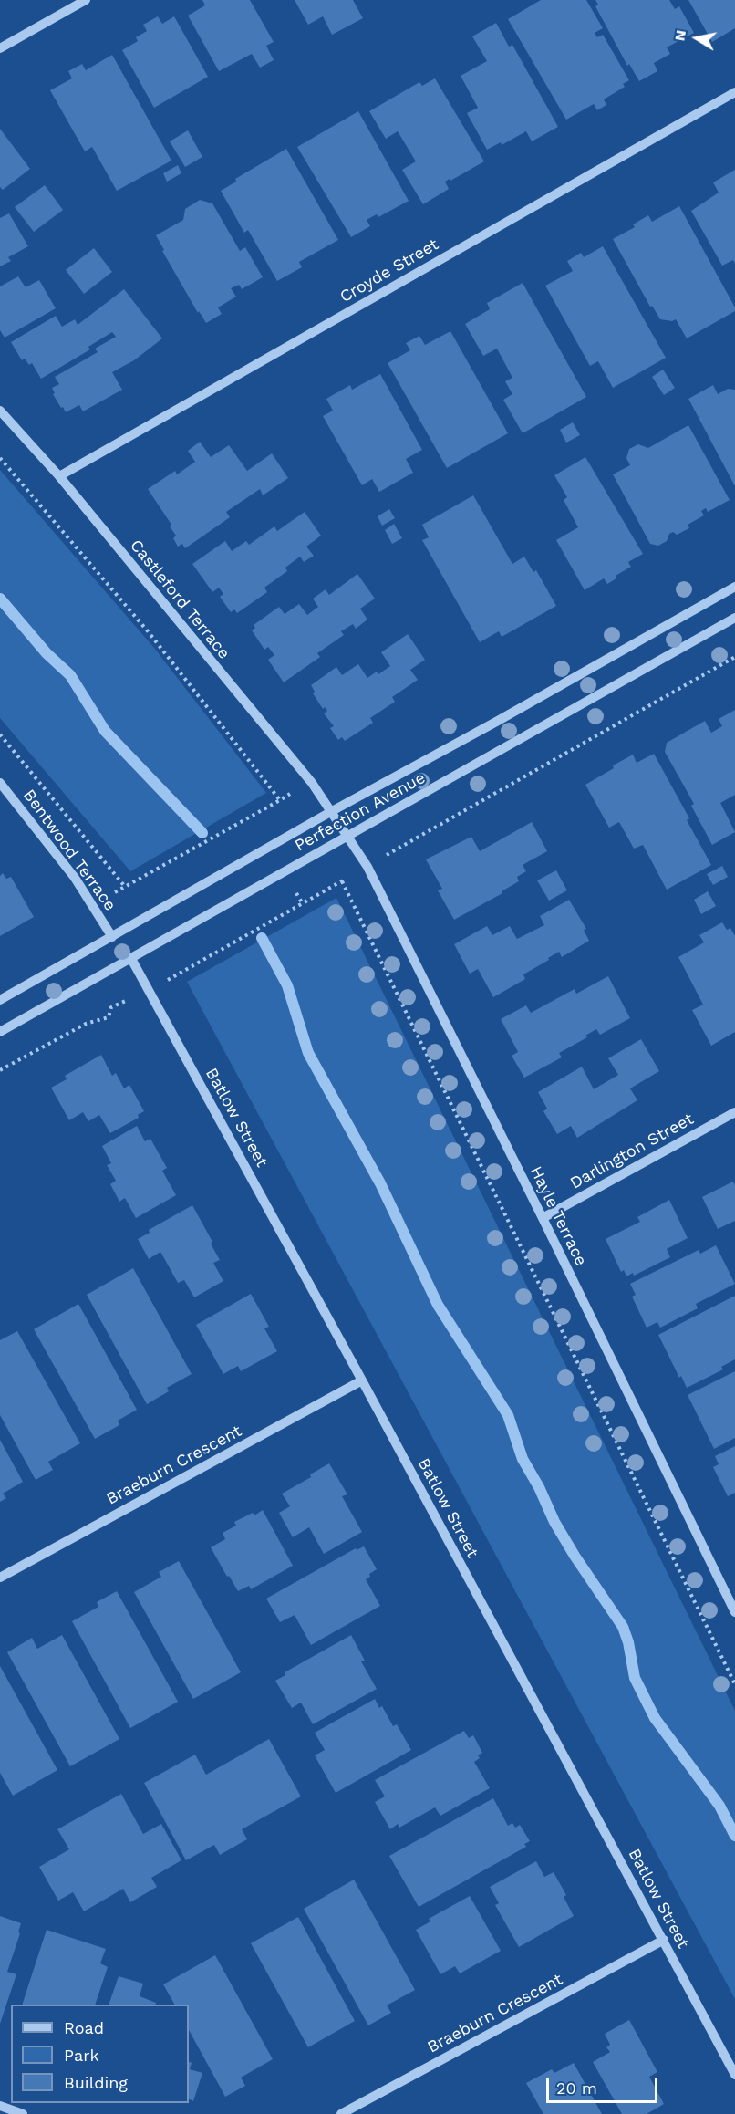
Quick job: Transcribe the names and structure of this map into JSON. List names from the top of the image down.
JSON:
{
  "streets": {
    "street": [
      "Croyde Street",
      "Castleford Terrace",
      "Perfection Avenue",
      "Bentwood Terrace",
      "Batlow Street",
      "Darlington Street",
      "Hayle Terrace",
      "Braeburn Crescent"
    ]
  },
  "crossings": [
    ["Croyde Street", "Castleford Terrace"],
    ["Castleford Terrace", "Perfection Avenue"],
    ["Castleford Terrace", "Hayle Terrace"],
    ["Perfection Avenue", "Bentwood Terrace"],
    ["Perfection Avenue", "Batlow Street"],
    ["Perfection Avenue", "Hayle Terrace"],
    ["Batlow Street", "Braeburn Crescent"],
    ["Darlington Street", "Hayle Terrace"]
  ],
  "legend": ["Road", "Park", "Building"],
  "scale_bar": "20 m",
  "north": "left"
}
